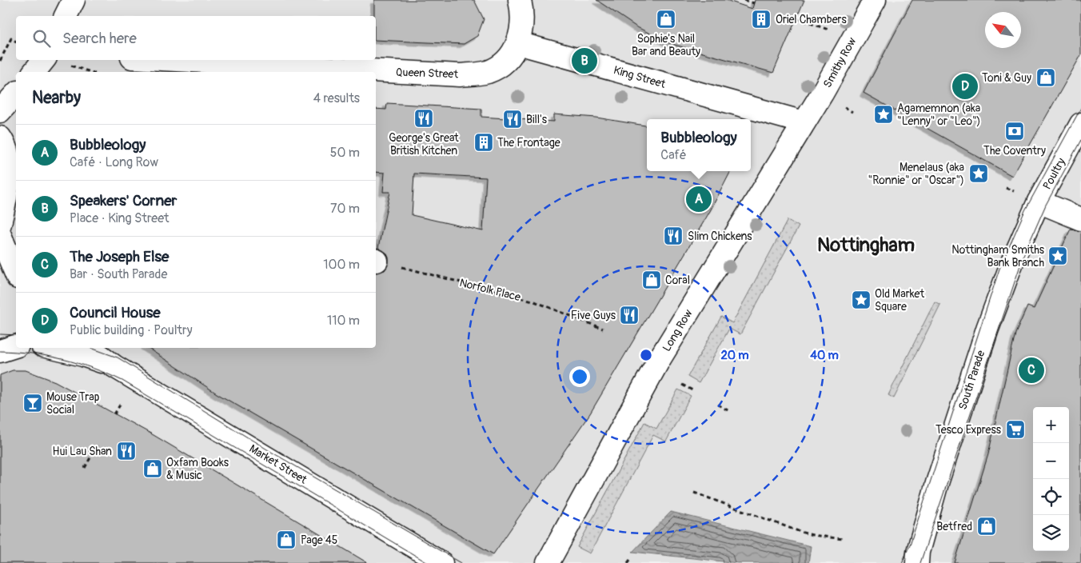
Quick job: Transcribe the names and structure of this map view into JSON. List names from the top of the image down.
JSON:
{
  "streets": {
    "street": [
      "Smithy Row",
      "Queen Street",
      "King Street",
      "Poultry",
      "Long Row",
      "South Parade",
      "Market Street"
    ],
    "path": ["Norfolk Place"]
  },
  "crossings": [
    ["Smithy Row", "King Street"],
    ["Smithy Row", "Long Row"],
    ["Queen Street", "King Street"],
    ["King Street", "Long Row"],
    ["Poultry", "South Parade"]
  ],
  "districts": ["Nottingham"],
  "places": {
    "shop": [
      "Sophie's Nail Bar and Beauty",
      "Toni & Guy",
      "Coral",
      "Oxfam Books & Music",
      "Betfred",
      "Page 45"
    ],
    "building": ["Oriel Chambers", "The Frontage"],
    "place": [
      "Agamemnon (aka \"Lenny\" or \"Leo\")",
      "Menelaus (aka \"Ronnie\" or \"Oscar\")",
      "Nottingham Smiths Bank Branch",
      "Old Market Square"
    ],
    "restaurant": [
      "George's Great British Kitchen",
      "Bill's",
      "Slim Chickens",
      "Five Guys",
      "Hui Lau Shan"
    ],
    "bank": ["The Coventry"],
    "bar": ["Mouse Trap Social"],
    "supermarket": ["Tesco Express"]
  },
  "north": "top left",
  "page": {
    "search": "Search here",
    "pins": [
      "B",
      "D",
      "A",
      "C"
    ],
    "heading": ["Nearby", "4 results"],
    "popup": ["Bubbleology", "Café"],
    "list": [
      {
        "mark": "A",
        "name": "Bubbleology",
        "note": "Café · Long Row",
        "value": "50 m"
      },
      {
        "mark": "B",
        "name": "Speakers' Corner",
        "note": "Place · King Street",
        "value": "70 m"
      },
      {
        "mark": "C",
        "name": "The Joseph Else",
        "note": "Bar · South Parade",
        "value": "100 m"
      },
      {
        "mark": "D",
        "name": "Council House",
        "note": "Public building · Poultry",
        "value": "110 m"
      }
    ],
    "map_buttons": ["+", "−"]
  },
  "rings": ["20 m", "40 m"]
}
